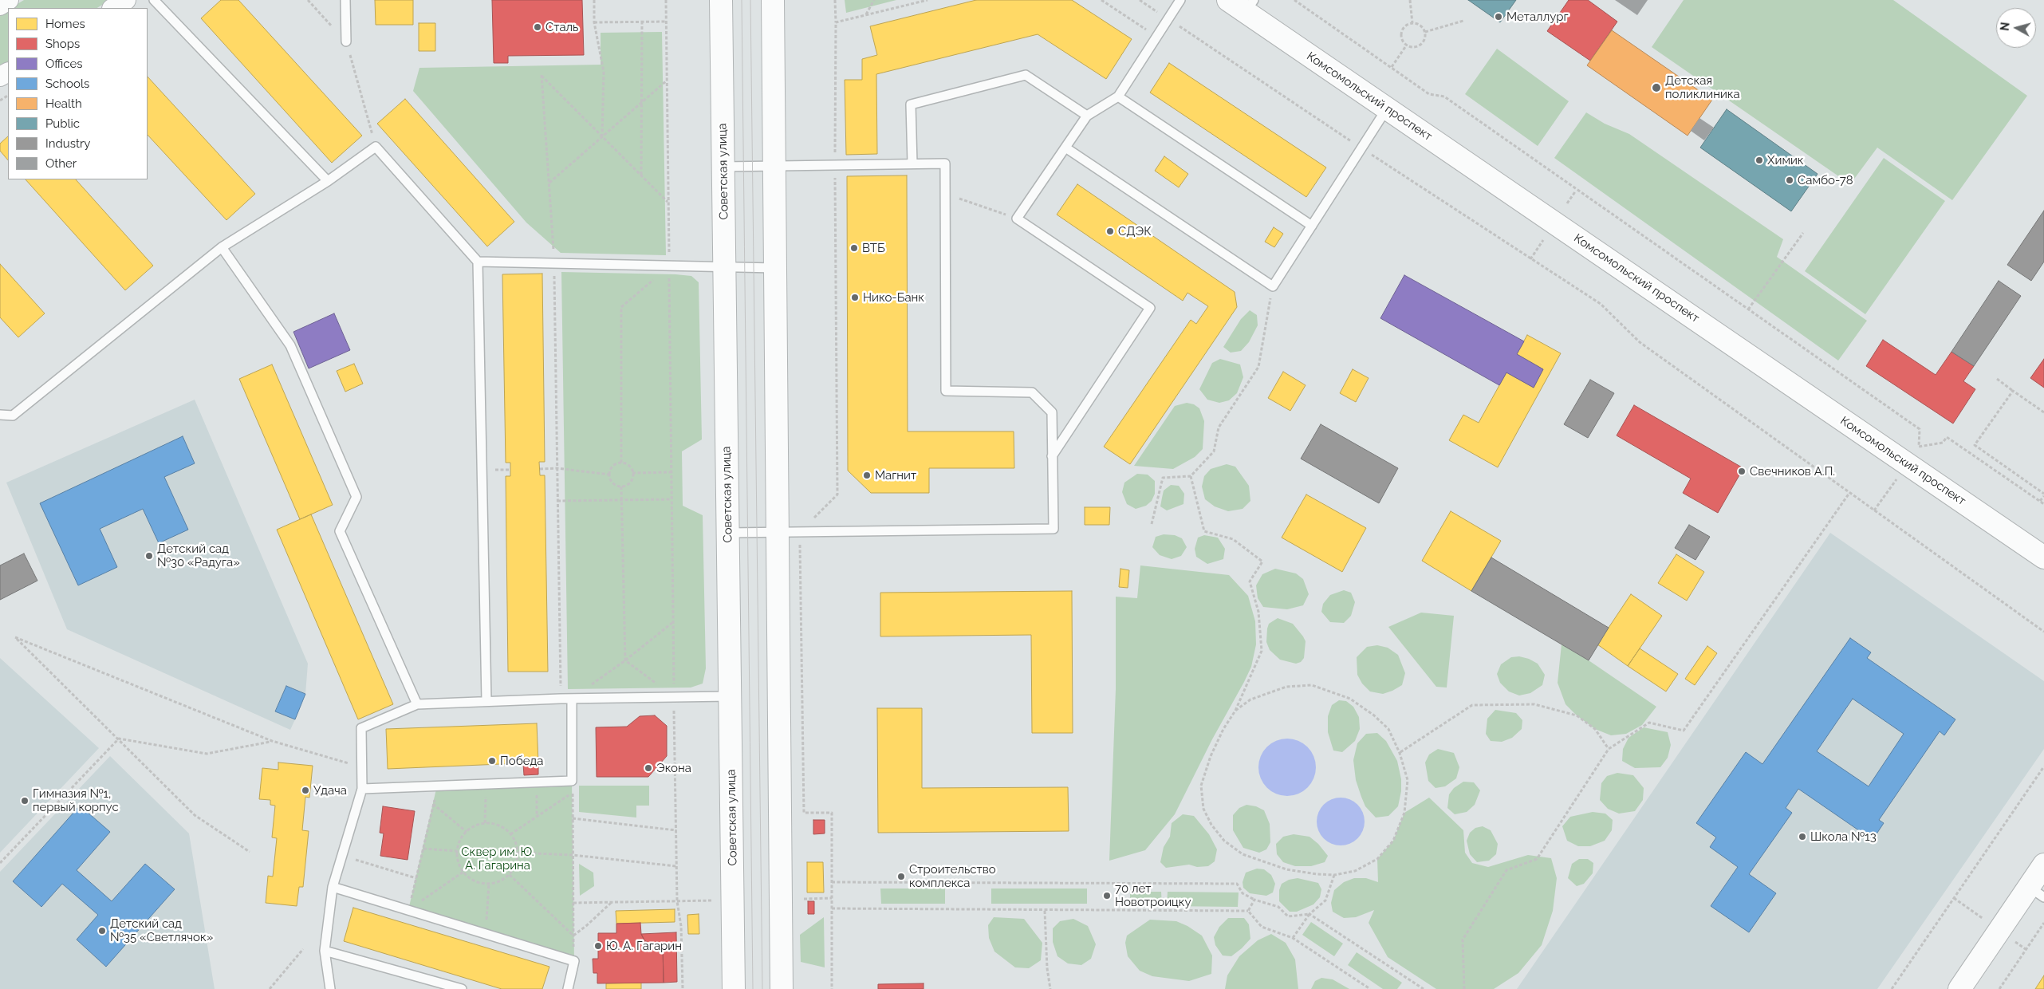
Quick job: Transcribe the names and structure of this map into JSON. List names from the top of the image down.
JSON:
{
  "streets": {
    "main road": ["Комсомольский проспект", "Советская улица"]
  },
  "parks": ["Сквер им. Ю. А. Гагарина"],
  "places": [
    "Металлург",
    "Сталь",
    "Детская поликлиника",
    "Химик",
    "Самбо-78",
    "СДЭК",
    "ВТБ",
    "Нико-Банк",
    "Свечников А.П.",
    "Магнит",
    "Детский сад №30 «Радуга»",
    "Победа",
    "Экона",
    "Удача",
    "Гимназия №1, первый корпус",
    "Школа №13",
    "Строительство комплекса",
    "70 лет Новотроицку",
    "Детский сад №35 «Светлячок»",
    "Ю. А. Гагарин"
  ],
  "legend": [
    "Homes",
    "Shops",
    "Offices",
    "Schools",
    "Health",
    "Public",
    "Industry",
    "Other"
  ],
  "north": "left"
}
